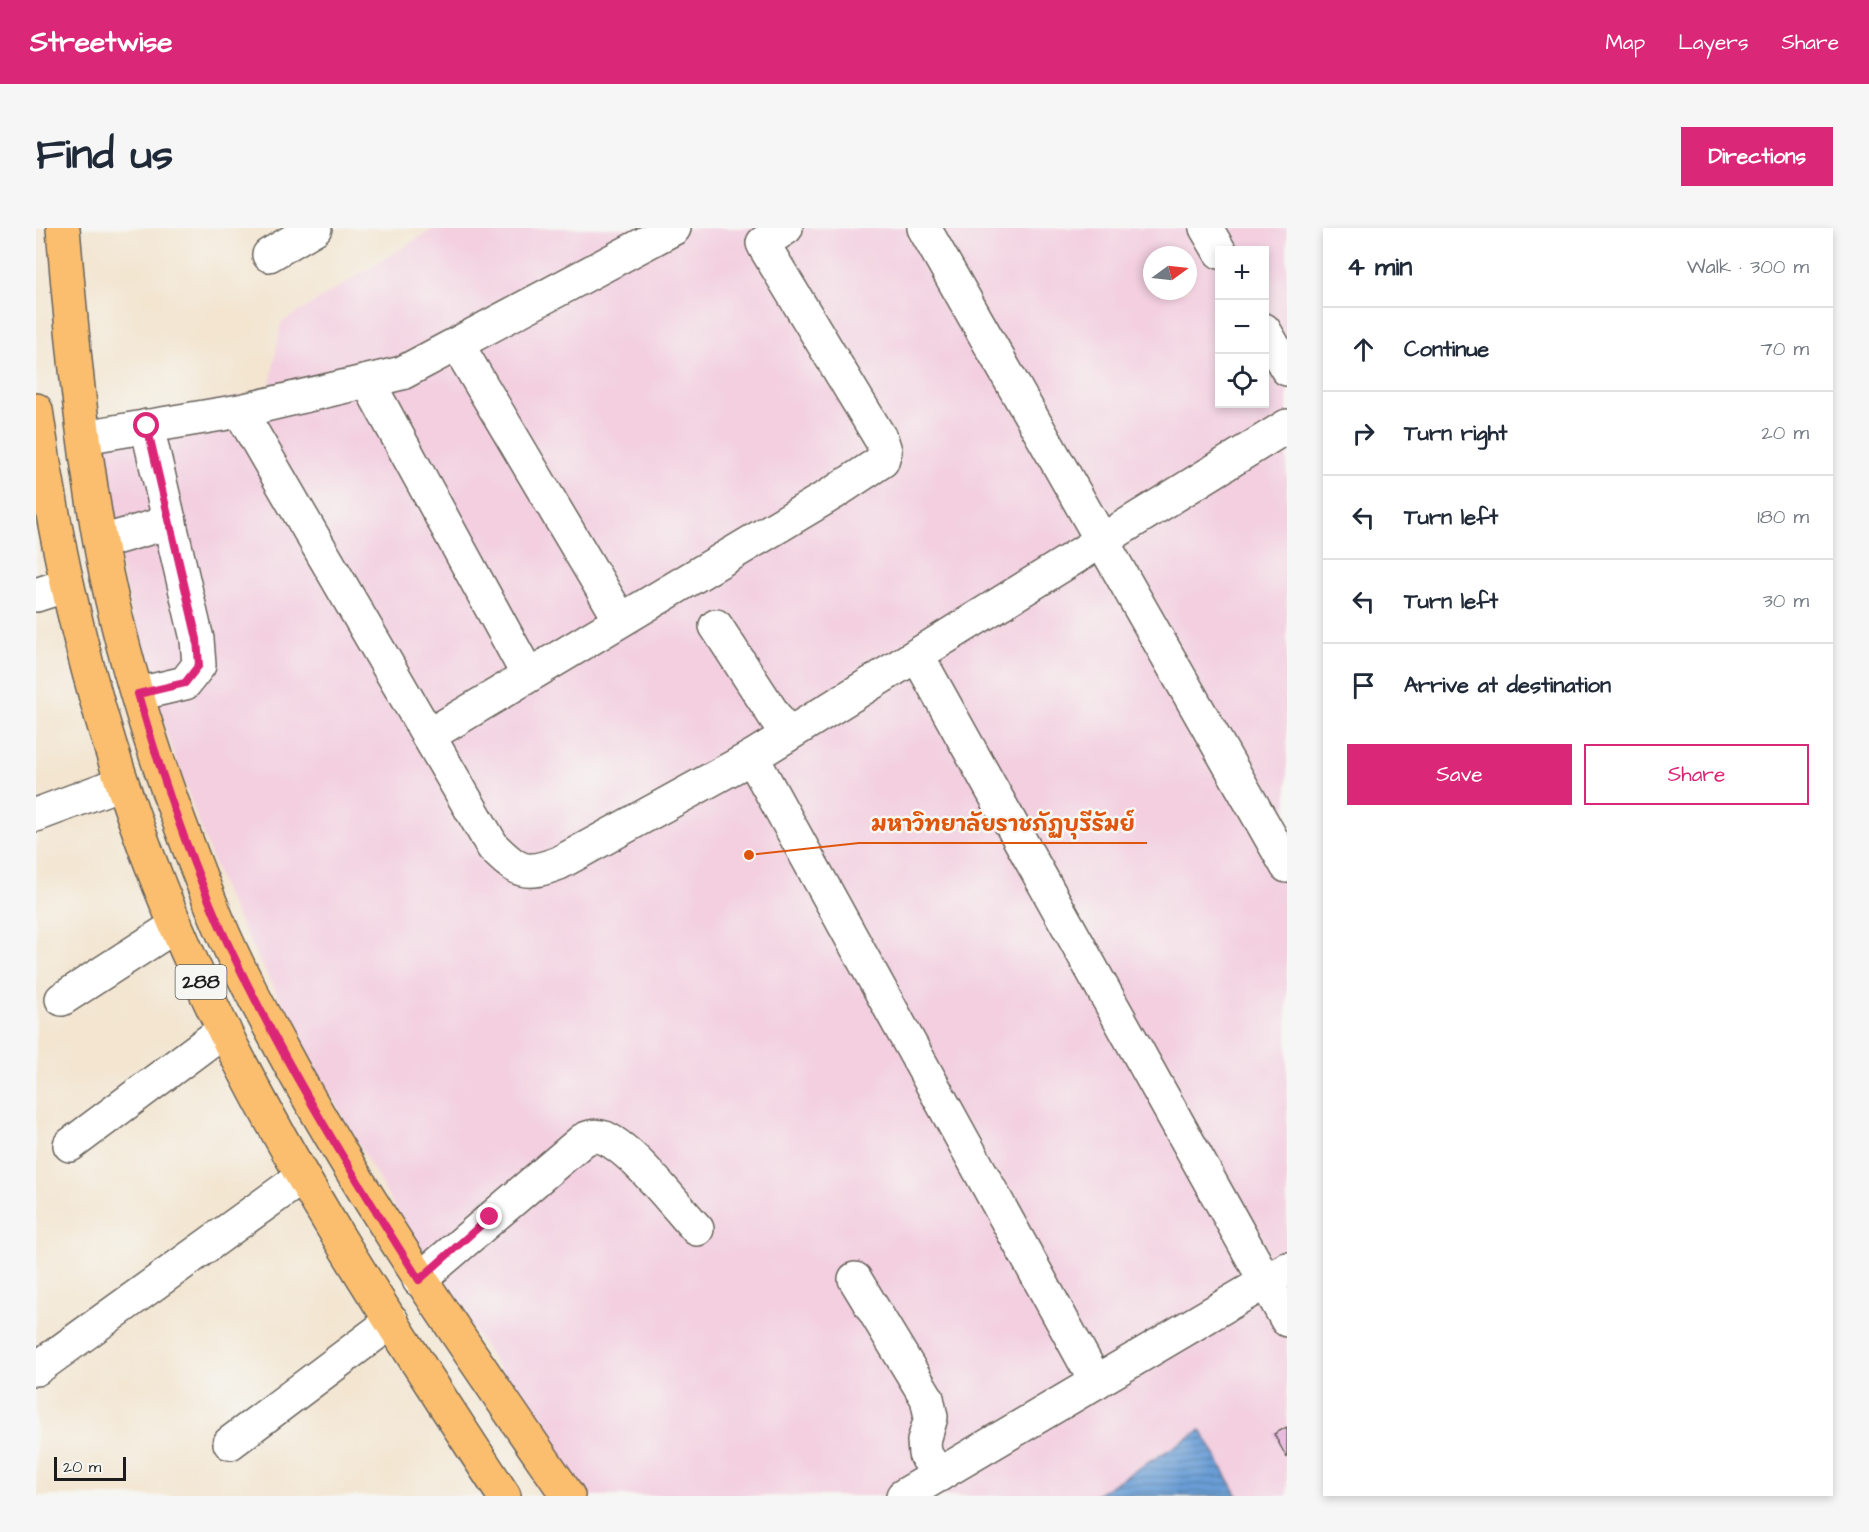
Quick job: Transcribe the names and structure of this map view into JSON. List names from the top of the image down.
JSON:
{
  "streets": {
    "main road": ["288"]
  },
  "places": ["มหาวิทยาลัยราชภัฏบุรีรัมย์"],
  "scale_bar": "20 m",
  "north": "right",
  "page": {
    "header": "Streetwise",
    "nav": ["Map", "Layers", "Share"],
    "title": "Find us",
    "buttons": [
      "Directions",
      ["Save", "Share"]
    ],
    "heading": ["4 min", "Walk · 300 m"],
    "map_buttons": ["+", "−"],
    "list": [
      ["Continue", "70 m"],
      ["Turn right", "20 m"],
      ["Turn left", "180 m"],
      ["Turn left", "30 m"],
      "Arrive at destination"
    ],
    "scale": "20 m"
  }
}
